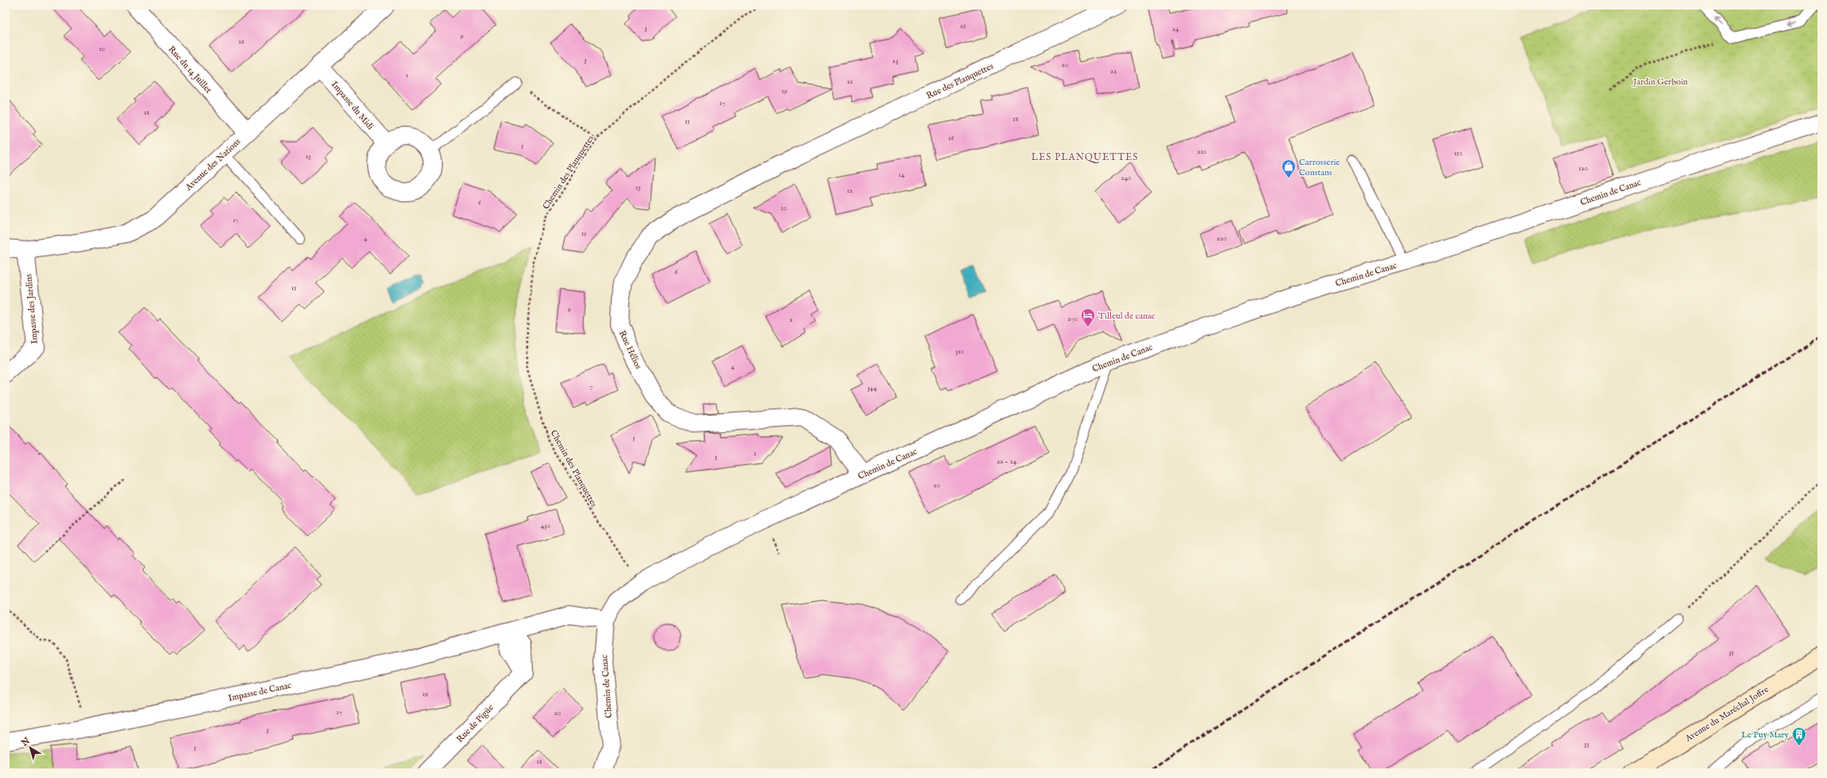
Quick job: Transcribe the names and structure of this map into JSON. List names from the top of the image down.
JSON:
{
  "streets": {
    "main road": ["Avenue du Maréchal Joffre"],
    "street": [
      "Rue du 14 Juillet",
      "Rue des Planquettes",
      "Impasse du Midi",
      "Avenue des Nations",
      "Chemin de Canac",
      "Impasse des Jardins",
      "Rue Hélios",
      "Impasse de Canac",
      "Rue de Pigüe"
    ],
    "path": ["Chemin des Planquettes"]
  },
  "crossings": [
    ["Rue du 14 Juillet", "Avenue des Nations"],
    ["Rue des Planquettes", "Rue Hélios"],
    ["Impasse du Midi", "Avenue des Nations"],
    ["Avenue des Nations", "Impasse des Jardins"],
    ["Chemin des Planquettes", "Chemin de Canac"],
    ["Chemin de Canac", "Rue Hélios"],
    ["Impasse de Canac", "Rue de Pigüe"]
  ],
  "districts": ["LES PLANQUETTES"],
  "parks": ["Jardin Gerboin"],
  "places": {
    "shop": ["Carrosserie Constans"],
    "hotel": ["Tilleul de canac"],
    "building": ["Le Puy Mary"]
  },
  "house_numbers": [
    "25",
    "3",
    "24",
    "9",
    "16",
    "10",
    "3",
    "23",
    "20",
    "22",
    "1",
    "21",
    "19",
    "17",
    "18",
    "18",
    "15",
    "16",
    "5",
    "210",
    "150",
    "13",
    "120",
    "14",
    "240",
    "13",
    "12",
    "6",
    "10",
    "17",
    "11",
    "4",
    "220",
    "6",
    "15",
    "9",
    "270",
    "2",
    "310",
    "4",
    "7",
    "344",
    "5",
    "1",
    "3",
    "22 - 24",
    "20",
    "430",
    "35",
    "19",
    "17",
    "20",
    "3",
    "33",
    "5",
    "18"
  ],
  "north": "top left"
}
